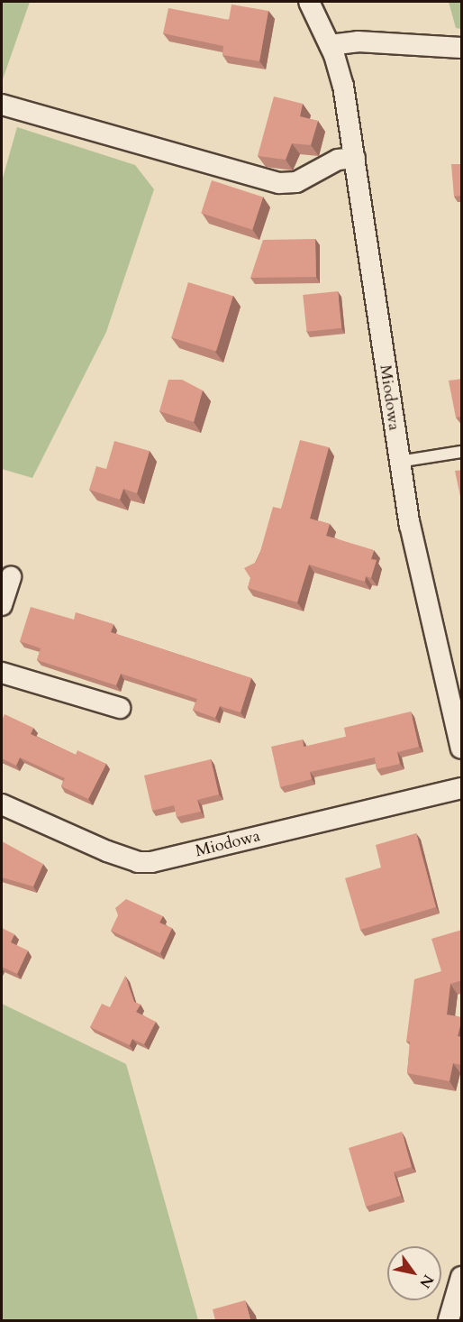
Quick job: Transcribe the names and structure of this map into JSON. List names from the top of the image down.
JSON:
{
  "streets": {
    "street": ["Miodowa"]
  },
  "north": "bottom right"
}
